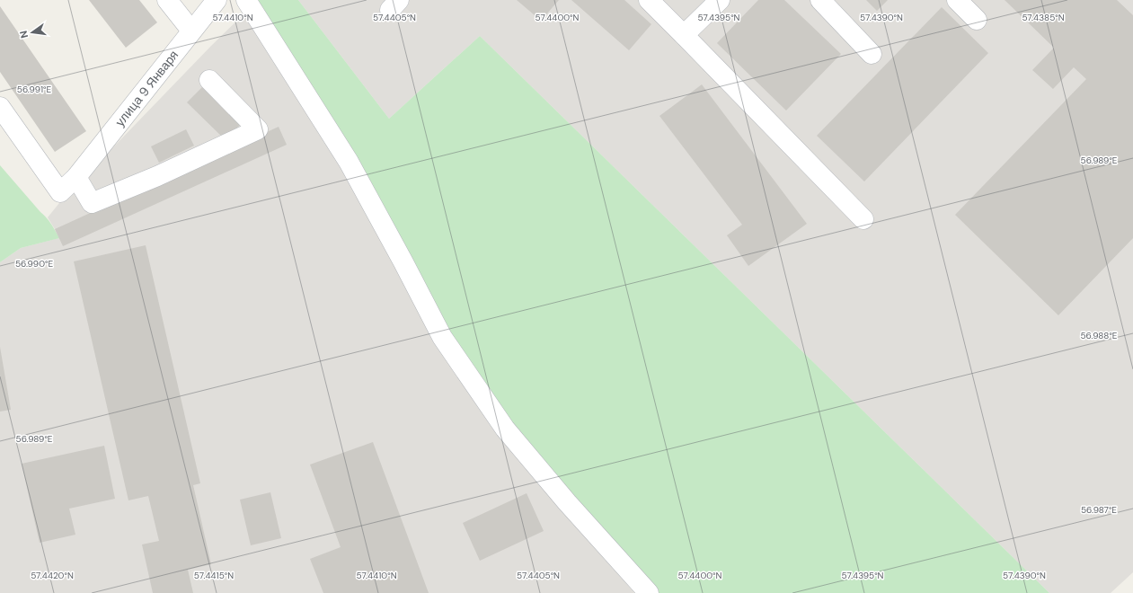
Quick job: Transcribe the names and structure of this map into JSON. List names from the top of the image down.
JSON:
{
  "streets": {
    "street": ["улица 9 Января"]
  },
  "north": "left",
  "coordinates": [
    "57.4410°N",
    "57.4405°N",
    "57.4400°N",
    "57.4395°N",
    "57.4390°N",
    "57.4385°N",
    "56.991°E",
    "56.989°E",
    "56.990°E",
    "56.988°E",
    "56.987°E",
    "57.4420°N",
    "57.4415°N"
  ]
}
